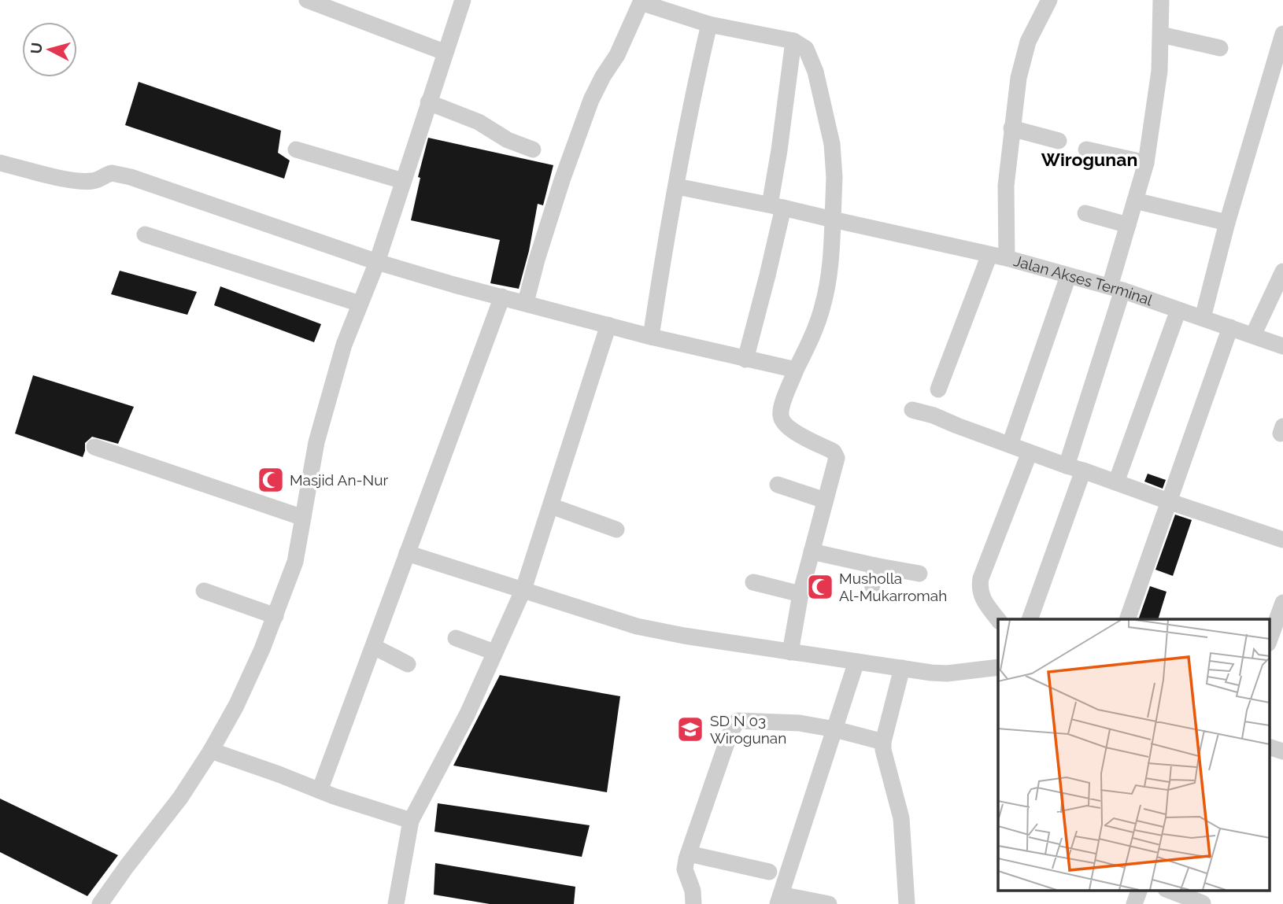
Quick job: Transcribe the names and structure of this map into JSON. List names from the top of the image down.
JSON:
{
  "streets": {
    "street": ["Jalan Akses Terminal"]
  },
  "districts": ["Wirogunan"],
  "places": {
    "mosque": ["Masjid An-Nur", "Musholla Al-Mukarromah"],
    "school or university": ["SD N 03 Wirogunan"]
  },
  "north": "left"
}
